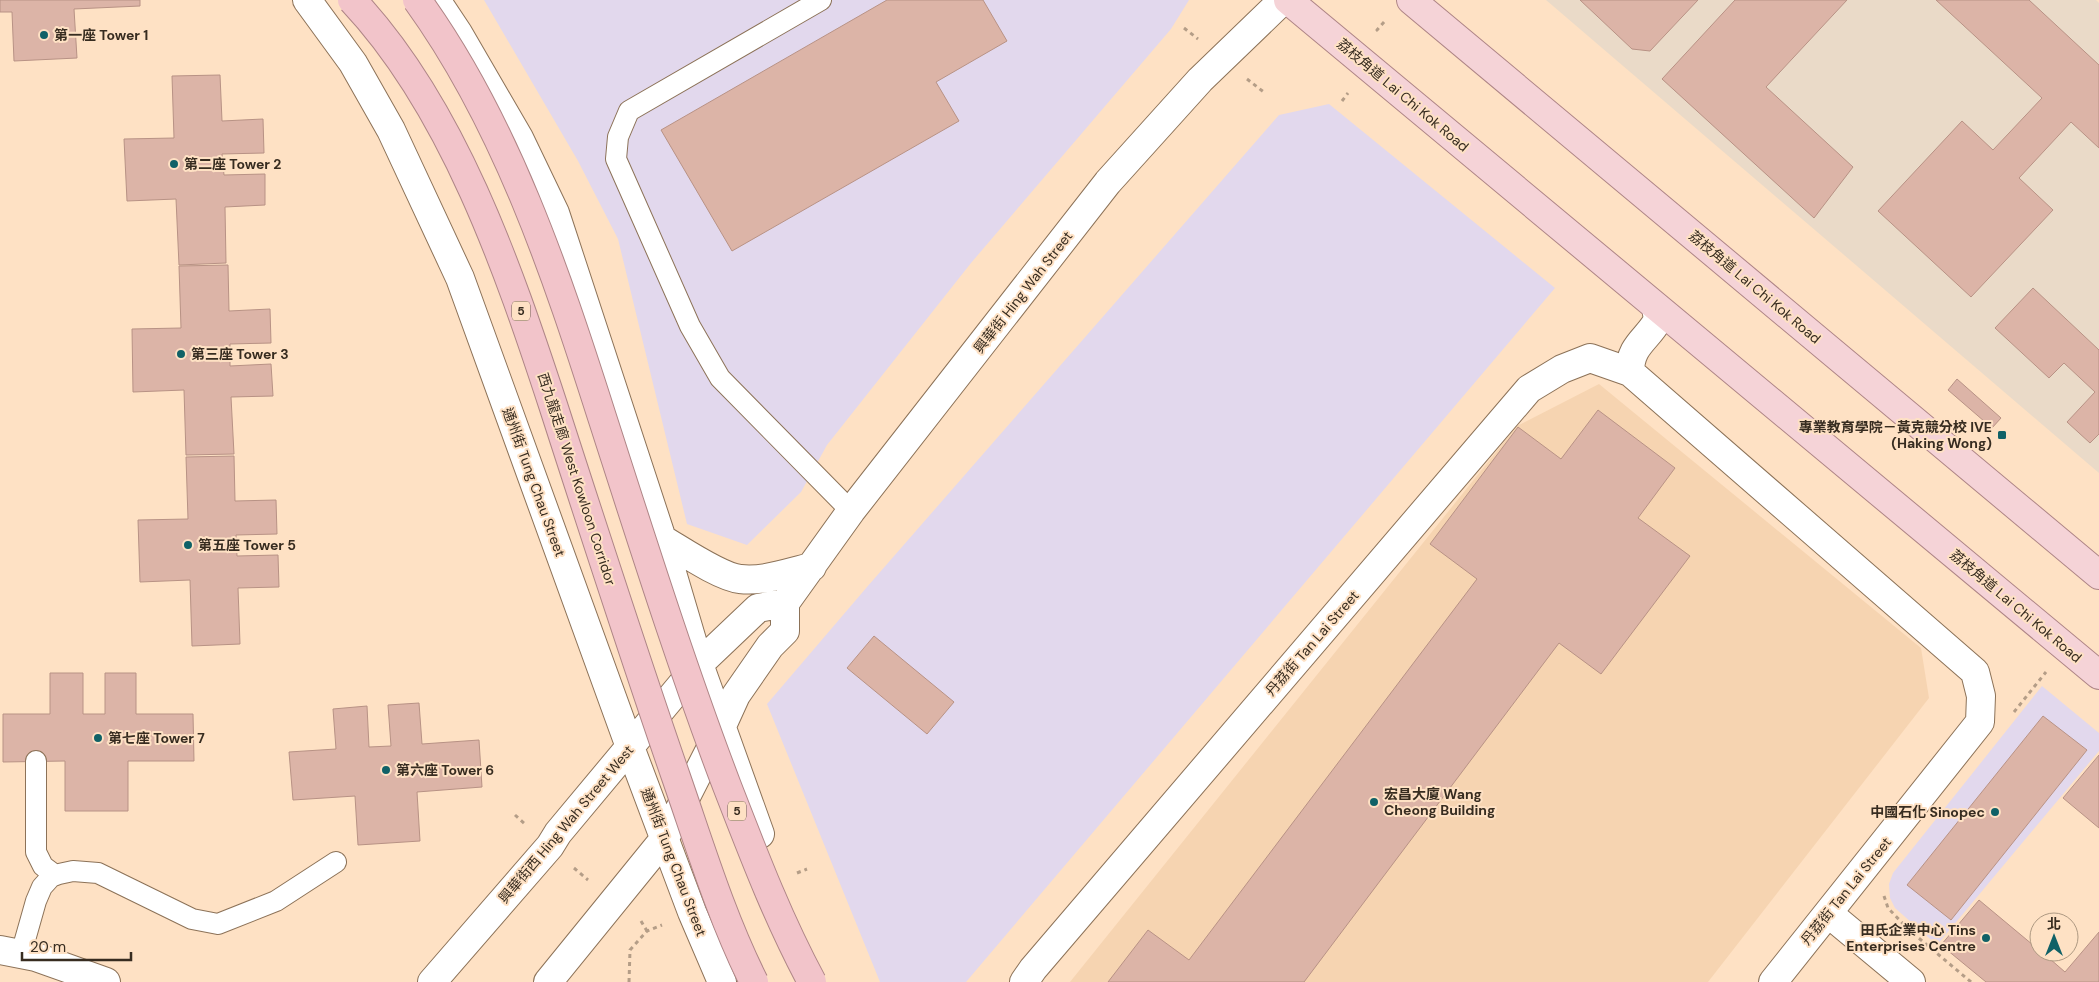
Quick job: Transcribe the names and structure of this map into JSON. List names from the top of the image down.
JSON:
{
  "streets": {
    "highway": ["5", "西九龍走廊 West Kowloon Corridor"],
    "main road": ["荔枝角道 Lai Chi Kok Road"],
    "street": [
      "興華街 Hing Wah Street",
      "通州街 Tung Chau Street",
      "丹荔街 Tan Lai Street",
      "興華街西 Hing Wah Street West"
    ]
  },
  "crossings": [
    ["通州街 Tung Chau Street", "興華街西 Hing Wah Street West"]
  ],
  "places": {
    "other": [
      "第一座 Tower 1",
      "第二座 Tower 2",
      "第三座 Tower 3",
      "第五座 Tower 5",
      "第七座 Tower 7",
      "第六座 Tower 6",
      "宏昌大廈 Wang Cheong Building",
      "中國石化 Sinopec",
      "田氏企業中心 Tins Enterprises Centre"
    ],
    "transit": ["專業教育學院－黃克競分校 IVE (Haking Wong)"]
  },
  "scale_bar": "20 m",
  "north": "top"
}
